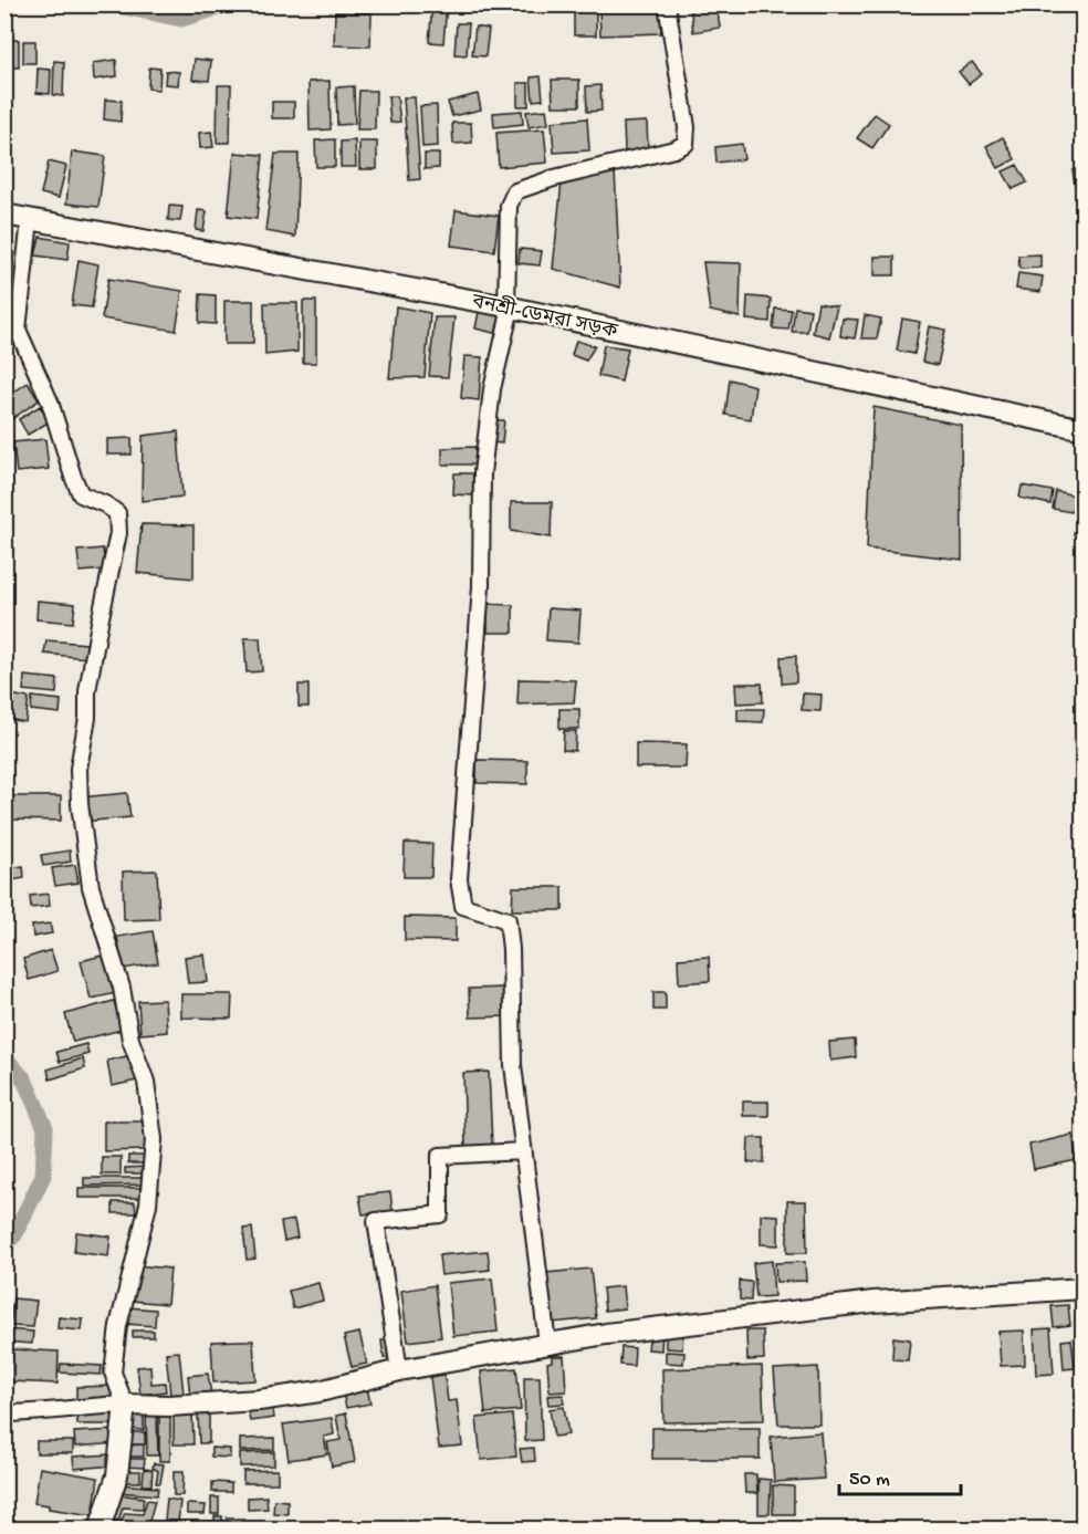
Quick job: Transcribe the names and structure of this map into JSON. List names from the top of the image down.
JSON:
{
  "streets": {
    "main road": ["বনশ্রী-ডেমরা সড়ক"]
  },
  "scale_bar": "50 m"
}
